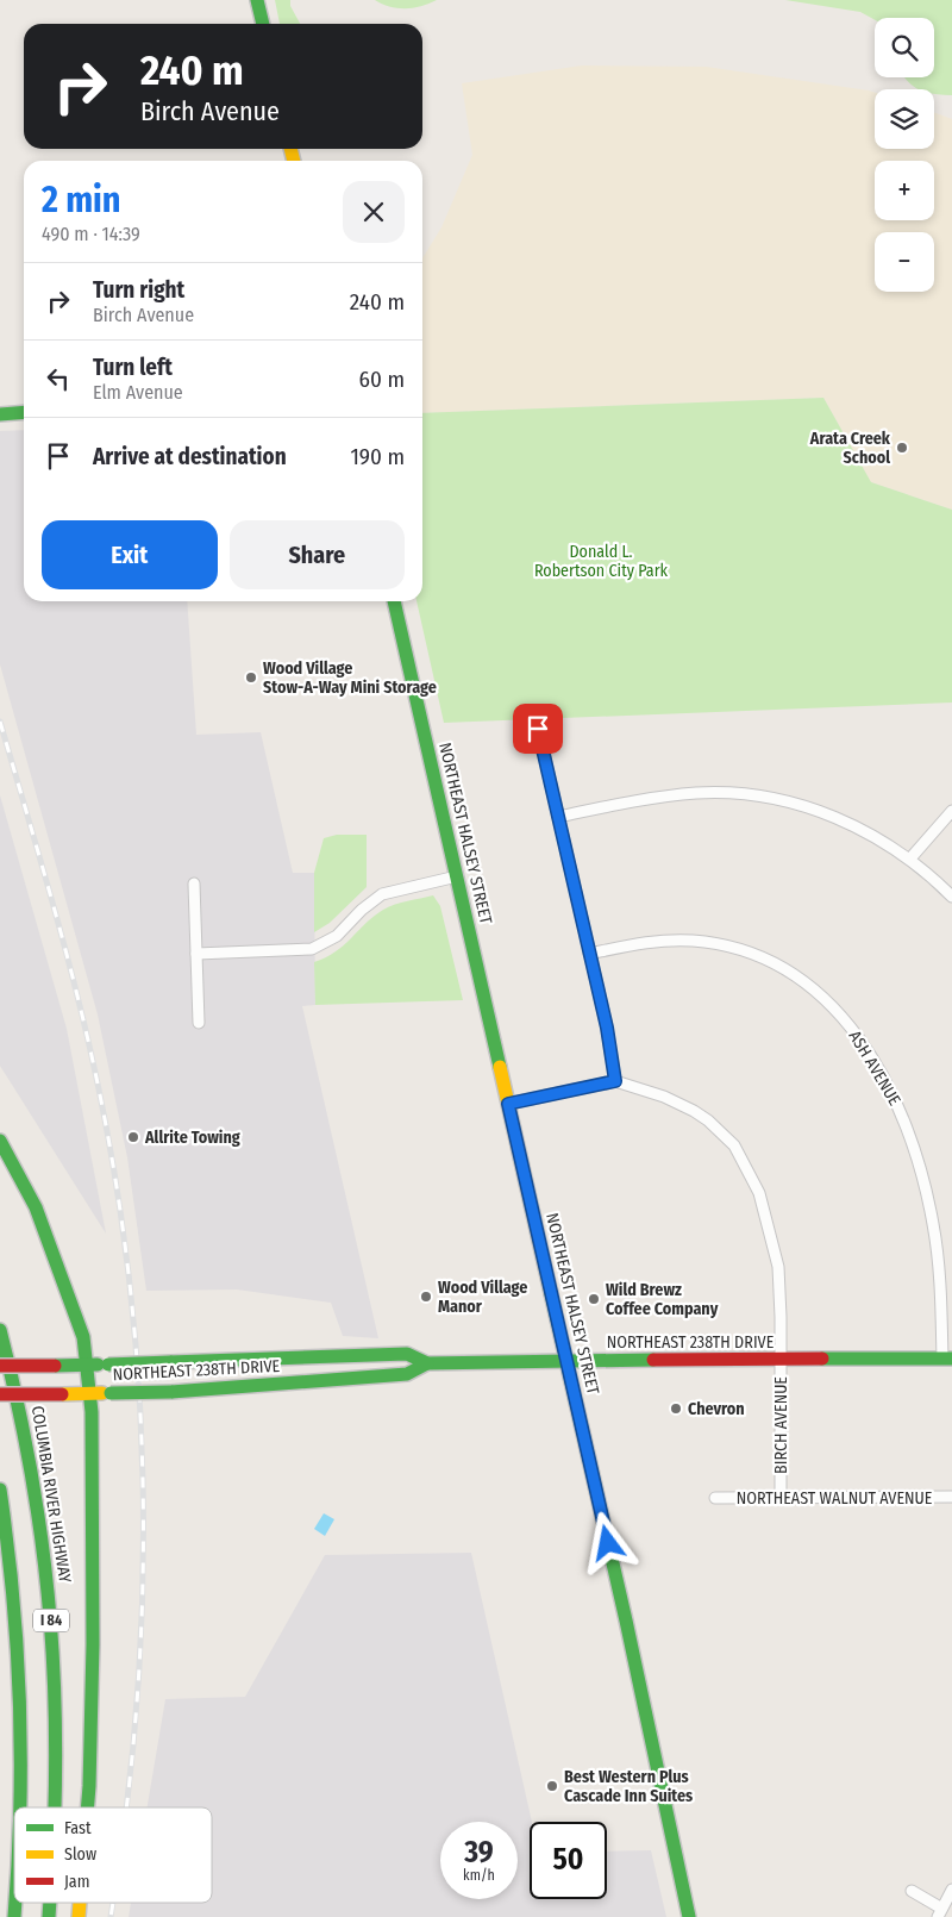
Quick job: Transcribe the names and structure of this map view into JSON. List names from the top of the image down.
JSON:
{
  "streets": {
    "main road": [
      "NORTHEAST HALSEY STREET",
      "NORTHEAST 238TH DRIVE",
      "COLUMBIA RIVER HIGHWAY",
      "I 84"
    ],
    "street": ["ASH AVENUE", "BIRCH AVENUE", "NORTHEAST WALNUT AVENUE"]
  },
  "crossings": [
    ["NORTHEAST HALSEY STREET", "NORTHEAST 238TH DRIVE"],
    ["NORTHEAST HALSEY STREET", "BIRCH AVENUE"],
    ["ASH AVENUE", "NORTHEAST 238TH DRIVE"],
    ["NORTHEAST 238TH DRIVE", "BIRCH AVENUE"],
    ["BIRCH AVENUE", "NORTHEAST WALNUT AVENUE"]
  ],
  "parks": ["Donald L. Robertson City Park"],
  "places": [
    "Arata Creek School",
    "Wood Village Stow-A-Way Mini Storage",
    "Allrite Towing",
    "Wood Village Manor",
    "Wild Brewz Coffee Company",
    "Chevron",
    "Best Western Plus Cascade Inn Suites"
  ],
  "legend": ["Fast", "Slow", "Jam"],
  "page": {
    "map_buttons": ["+", "−"],
    "turn": ["240 m", "Birch Avenue"],
    "heading": ["2 min", "490 m · 14:39"],
    "list": [
      {
        "name": "Turn right",
        "note": "Birch Avenue",
        "value": "240 m"
      },
      {
        "name": "Turn left",
        "note": "Elm Avenue",
        "value": "60 m"
      },
      {
        "name": "Arrive at destination",
        "value": "190 m"
      }
    ],
    "buttons": ["Exit", "Share"],
    "speed": "39 km/h",
    "limit": "50"
  }
}
